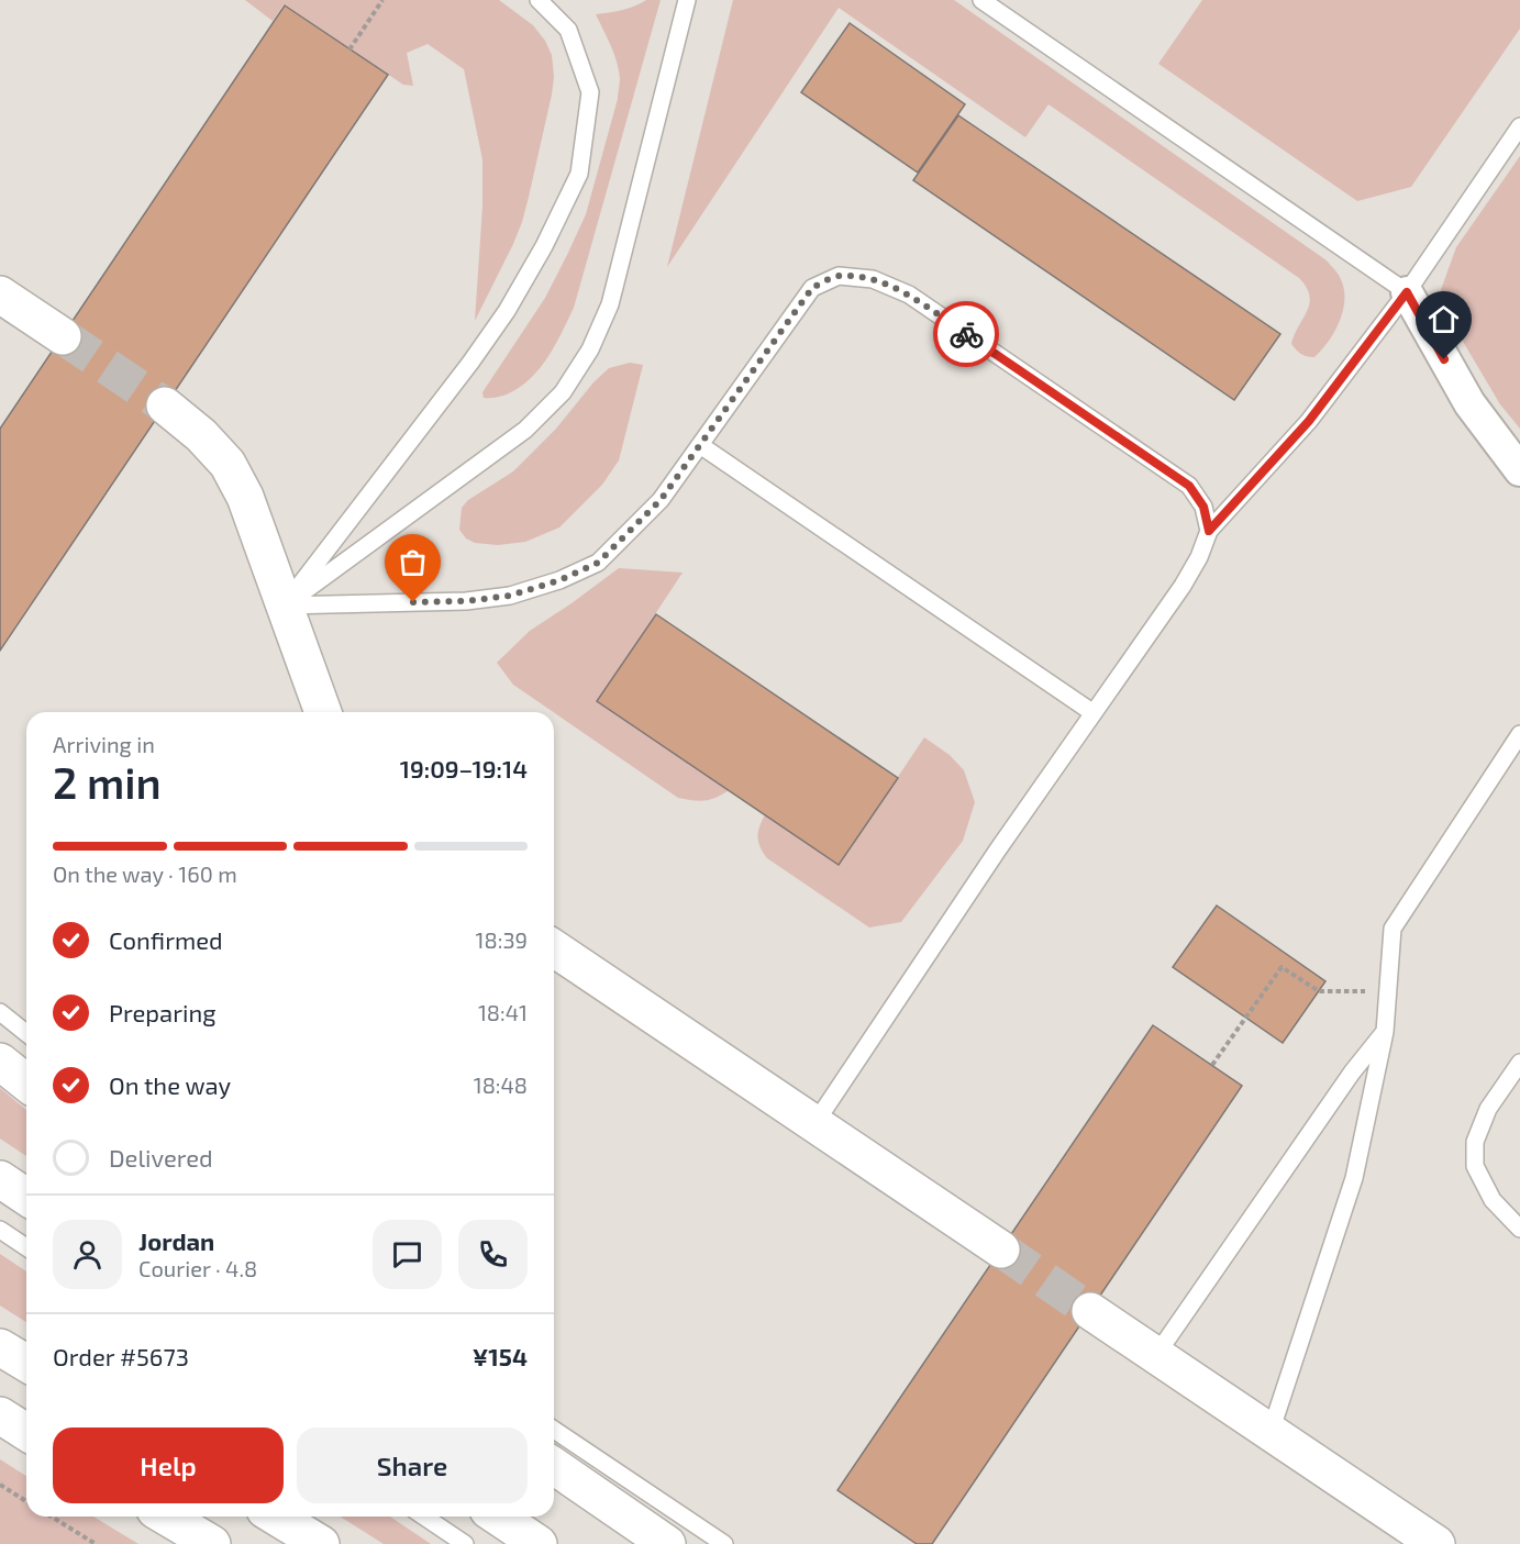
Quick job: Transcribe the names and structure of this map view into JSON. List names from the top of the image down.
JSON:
{
  "page": {
    "heading": ["2 min", "Arriving in", "19:09–19:14"],
    "panel": [
      "Jordan",
      "Courier · 4.8",
      "Order #5673",
      "¥154"
    ],
    "bar": "On the way · 160 m",
    "list": [
      ["Confirmed", "18:39"],
      ["Preparing", "18:41"],
      ["On the way", "18:48"],
      "Delivered"
    ],
    "buttons": ["Help", "Share"]
  }
}
